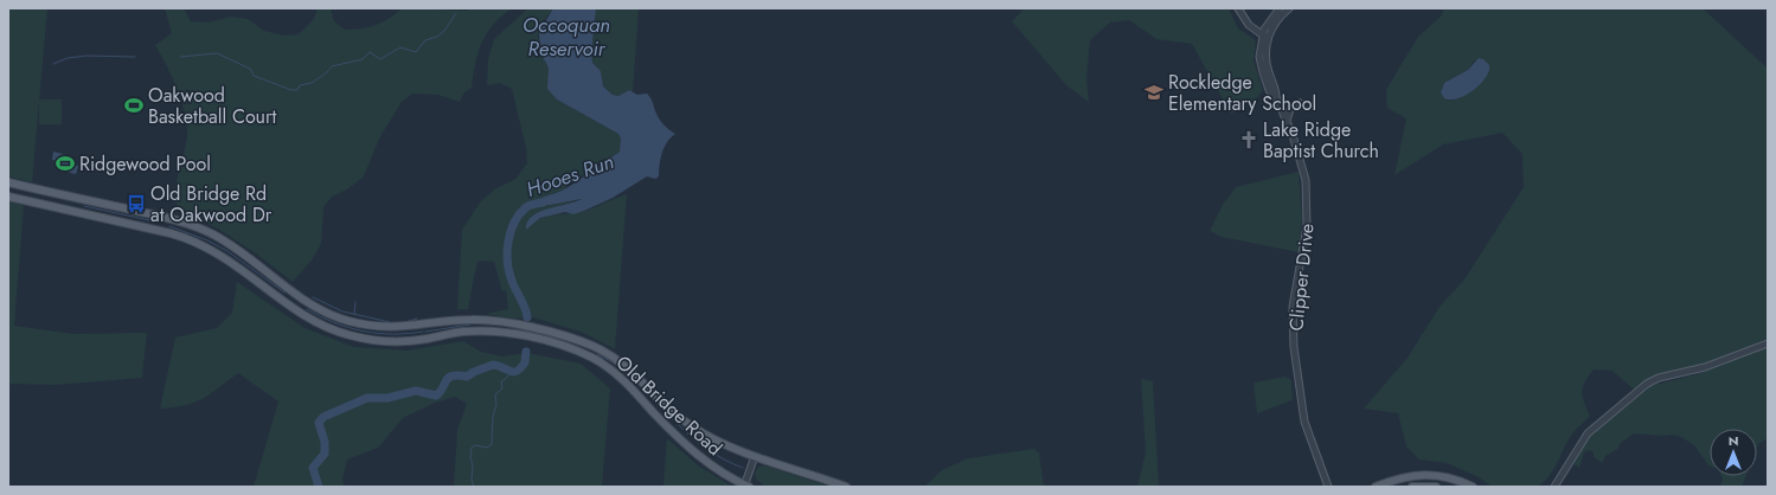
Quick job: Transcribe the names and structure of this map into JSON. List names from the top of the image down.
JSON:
{
  "streets": {
    "main road": ["Old Bridge Road"],
    "street": ["Clipper Drive"]
  },
  "water": ["Occoquan Reservoir", "Hooes Run"],
  "places": {
    "school or university": ["Rockledge Elementary School"],
    "sports": ["Oakwood Basketball Court", "Ridgewood Pool"],
    "church": ["Lake Ridge Baptist Church"],
    "bus stop": ["Old Bridge Rd at Oakwood Dr"]
  },
  "north": "top"
}
